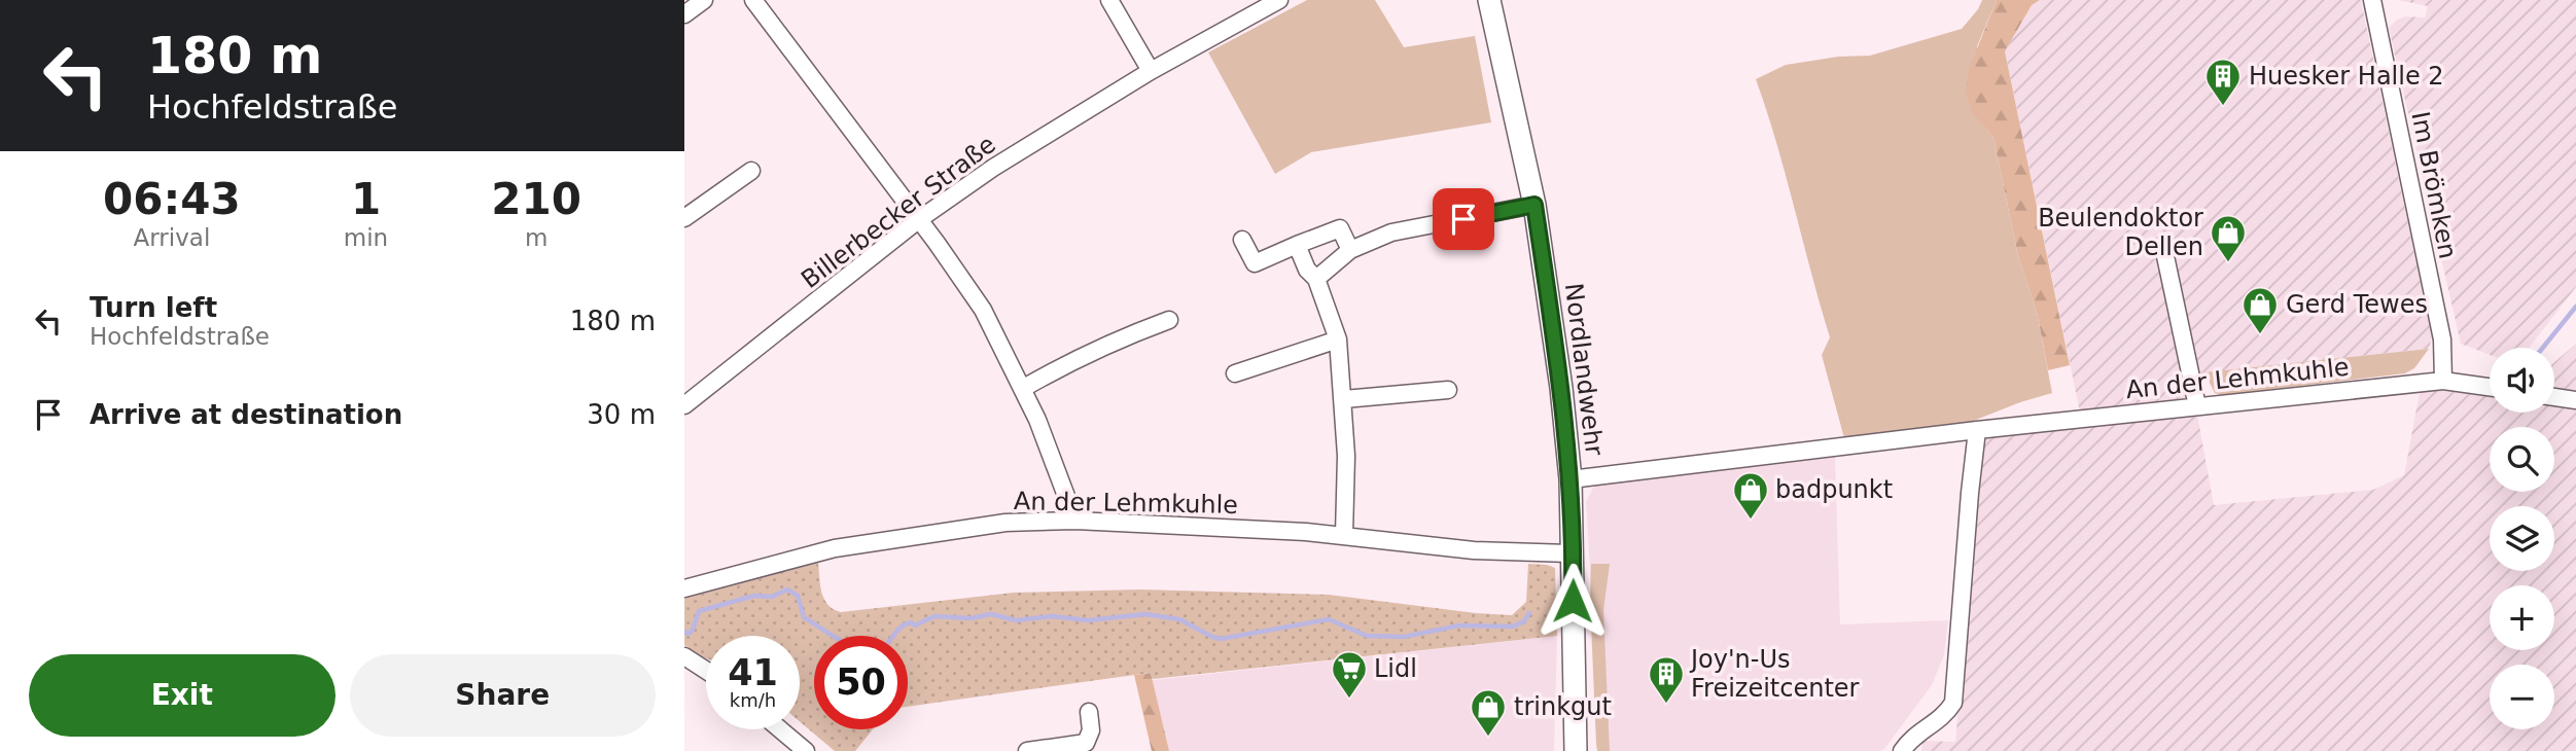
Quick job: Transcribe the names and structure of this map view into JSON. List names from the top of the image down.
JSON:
{
  "streets": {
    "main road": ["Nordlandwehr"],
    "street": ["Im Brömken", "Billerbecker Straße", "An der Lehmkuhle"]
  },
  "crossings": [
    ["Im Brömken", "An der Lehmkuhle"],
    ["Nordlandwehr", "An der Lehmkuhle"]
  ],
  "places": {
    "building": ["Huesker Halle 2", "Joy'n-Us Freizeitcenter"],
    "shop": [
      "Beulendoktor Dellen",
      "Gerd Tewes",
      "badpunkt",
      "trinkgut"
    ],
    "supermarket": ["Lidl"]
  },
  "page": {
    "turn": ["180 m", "Hochfeldstraße"],
    "eta": [
      "06:43",
      "Arrival",
      "1",
      "min",
      "210",
      "m"
    ],
    "list": [
      {
        "name": "Turn left",
        "note": "Hochfeldstraße",
        "value": "180 m"
      },
      {
        "name": "Arrive at destination",
        "value": "30 m"
      }
    ],
    "map_buttons": ["+", "−"],
    "speed": "41 km/h",
    "limit": "50",
    "buttons": ["Exit", "Share"]
  }
}
